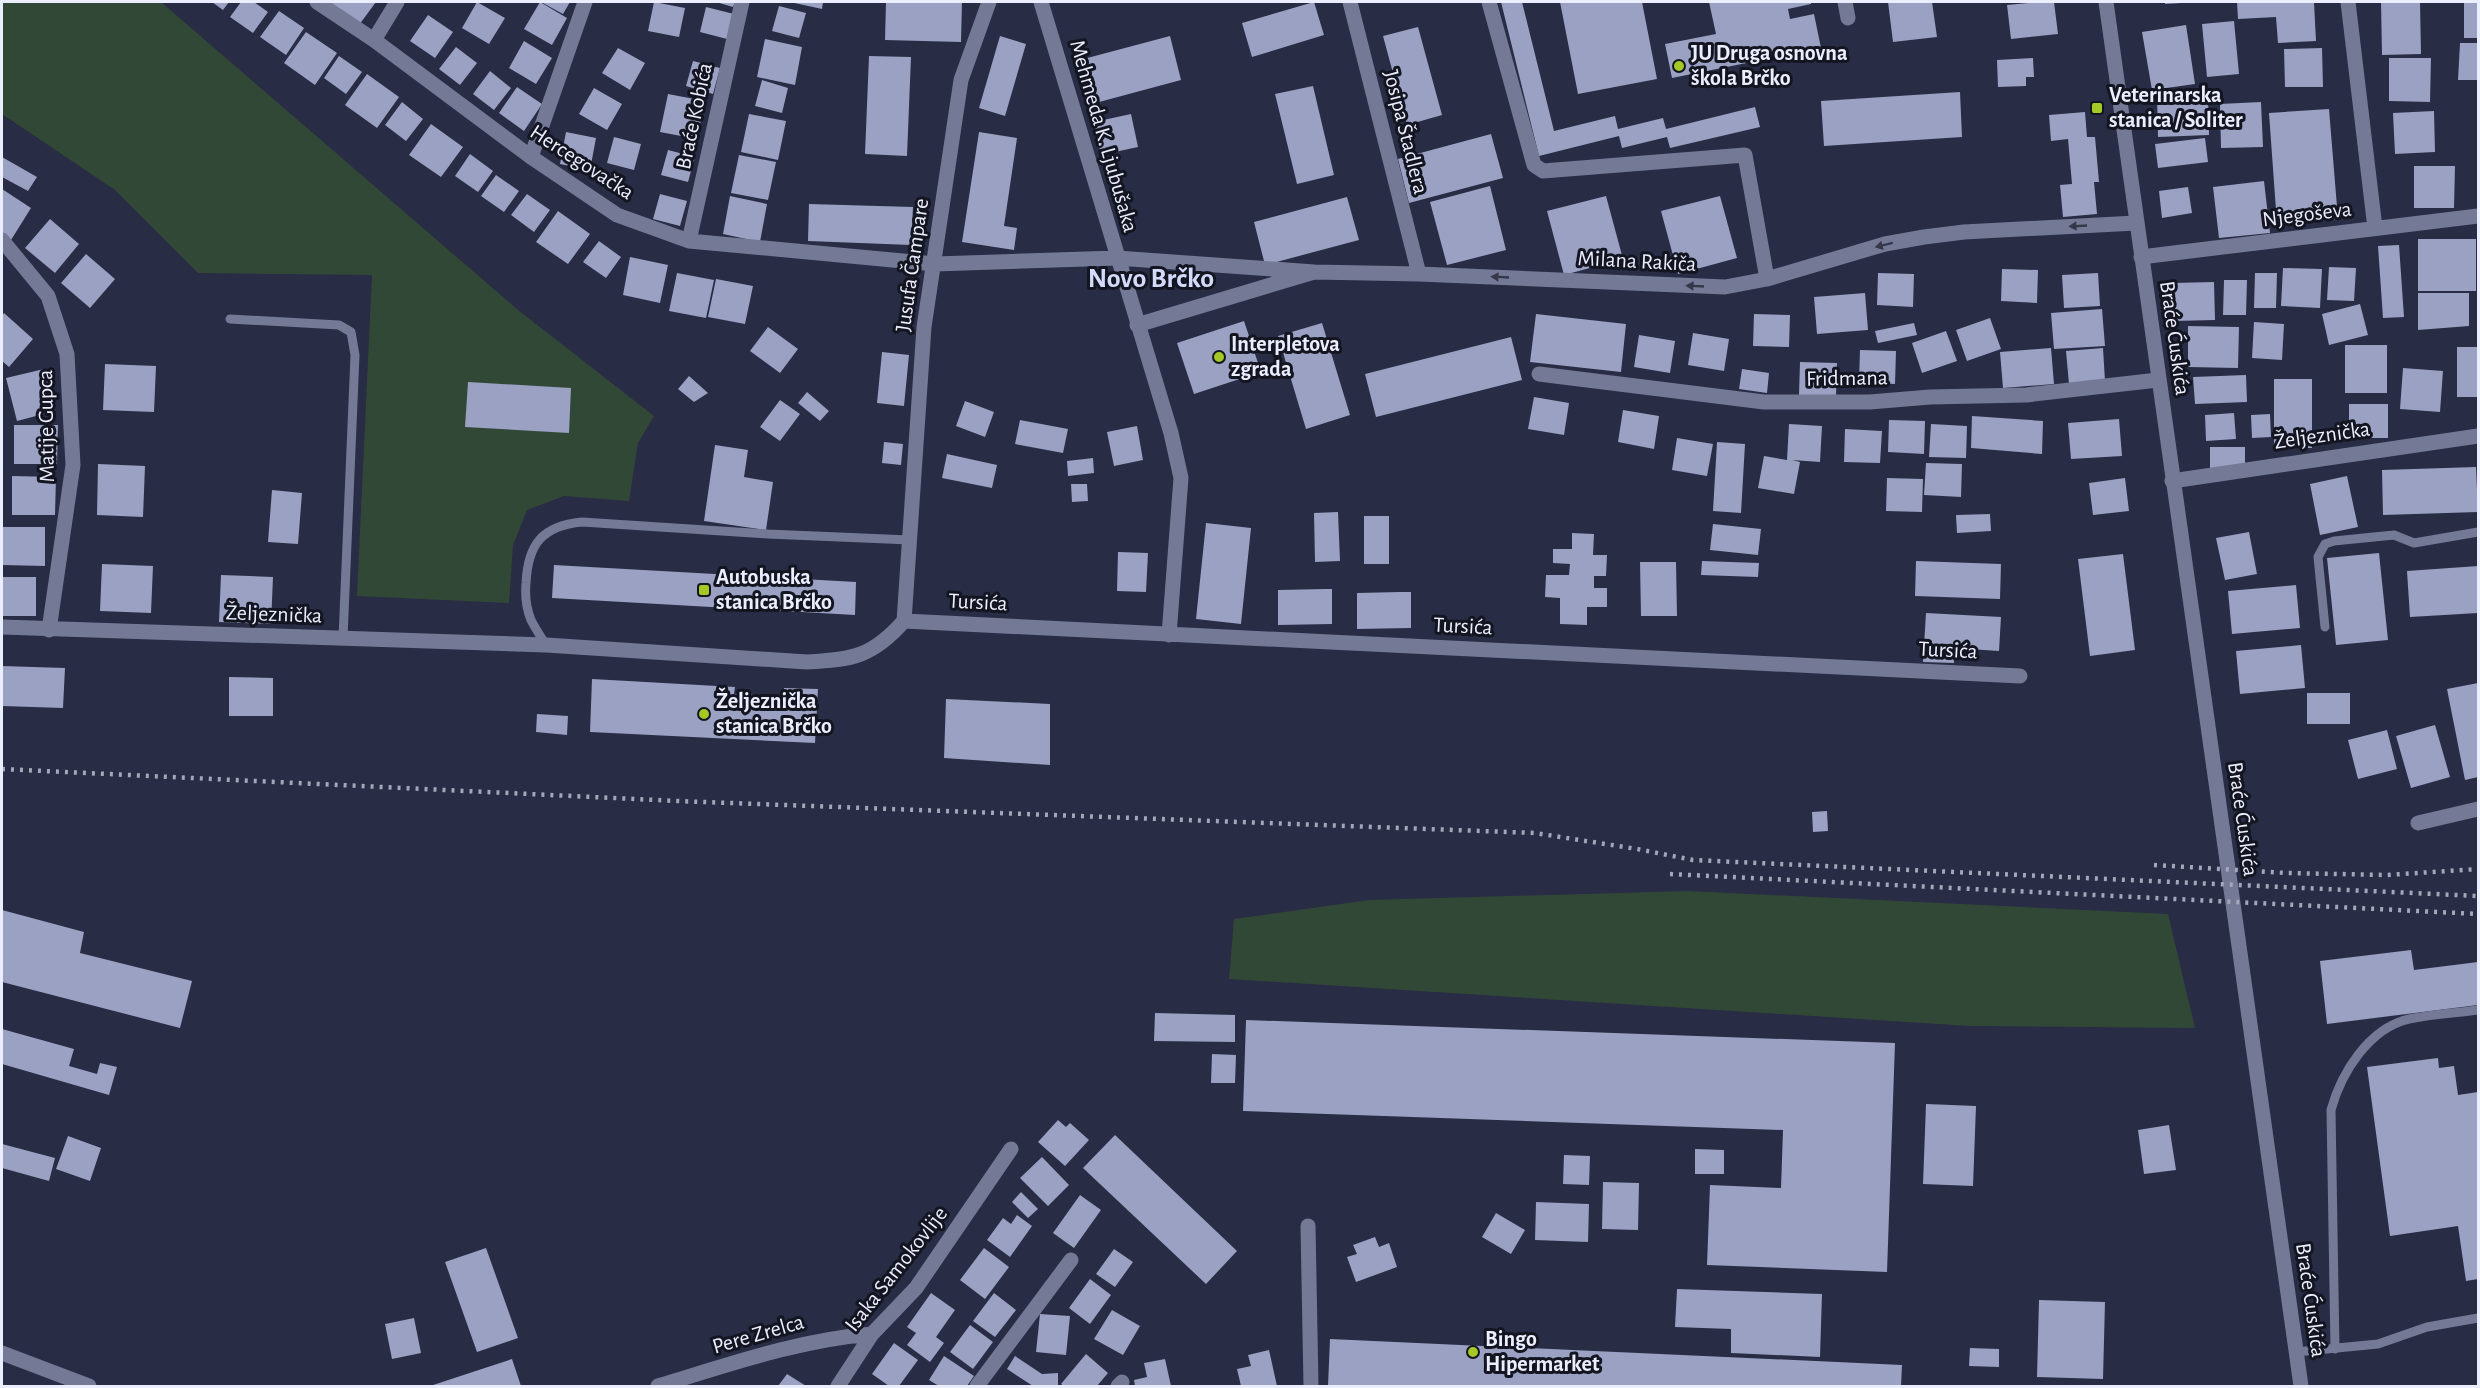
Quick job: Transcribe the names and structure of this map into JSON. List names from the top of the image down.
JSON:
{
  "streets": {
    "street": [
      "Braće Kobića",
      "Josipa Štadlera",
      "Mehmeda K. Ljubušaka",
      "Hercegovačka",
      "Njegoševa",
      "Milana Rakiča",
      "Jusufa Čampare",
      "Braće Ćuskića",
      "Fridmana",
      "Matije Gupca",
      "Željeznička",
      "Tursića",
      "Isaka Samokovlije",
      "Pere Zrelca"
    ]
  },
  "crossings": [
    ["Braće Kobića", "Hercegovačka"],
    ["Josipa Štadlera", "Milana Rakiča"],
    ["Mehmeda K. Ljubušaka", "Hercegovačka"],
    ["Mehmeda K. Ljubušaka", "Milana Rakiča"],
    ["Mehmeda K. Ljubušaka", "Tursića"],
    ["Hercegovačka", "Milana Rakiča"],
    ["Hercegovačka", "Jusufa Čampare"],
    ["Njegoševa", "Braće Ćuskića"],
    ["Milana Rakiča", "Braće Ćuskića"],
    ["Jusufa Čampare", "Željeznička"],
    ["Jusufa Čampare", "Tursića"],
    ["Braće Ćuskića", "Fridmana"],
    ["Braće Ćuskića", "Željeznička"],
    ["Matije Gupca", "Željeznička"],
    ["Željeznička", "Tursića"],
    ["Isaka Samokovlije", "Pere Zrelca"]
  ],
  "one_way": ["Milana Rakiča"],
  "districts": ["Novo Brčko"],
  "places": {
    "other": [
      "JU Druga osnovna škola Brčko",
      "Interpletova zgrada",
      "Željeznička stanica Brčko",
      "Bingo Hipermarket"
    ],
    "transit": ["Veterinarska stanica / Soliter", "Autobuska stanica Brčko"]
  }
}
